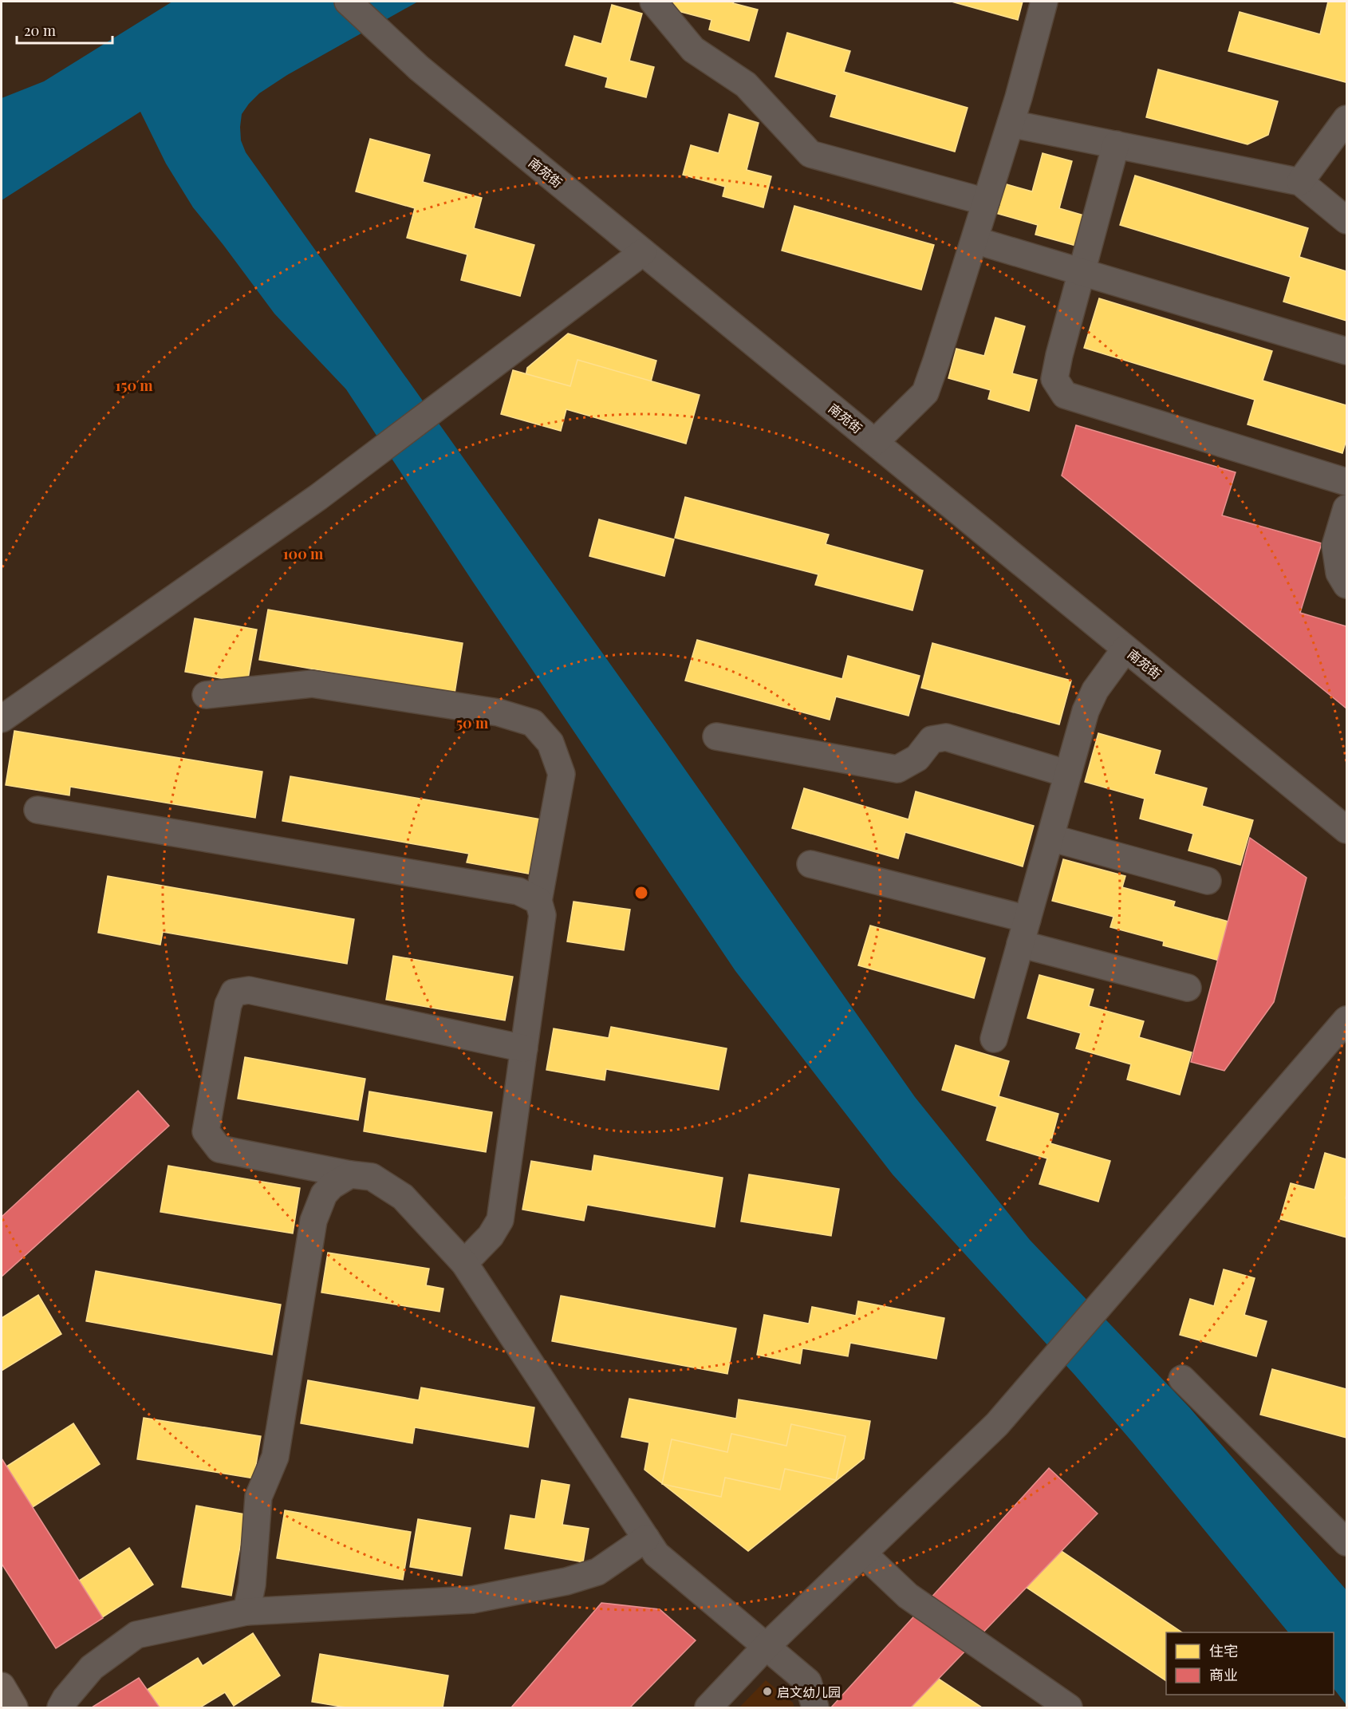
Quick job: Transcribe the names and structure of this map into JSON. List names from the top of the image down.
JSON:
{
  "streets": {
    "street": ["南苑街"]
  },
  "places": ["启文幼儿园"],
  "legend": ["住宅", "商业"],
  "scale_bar": "20 m",
  "rings": ["150 m", "100 m", "50 m"]
}
